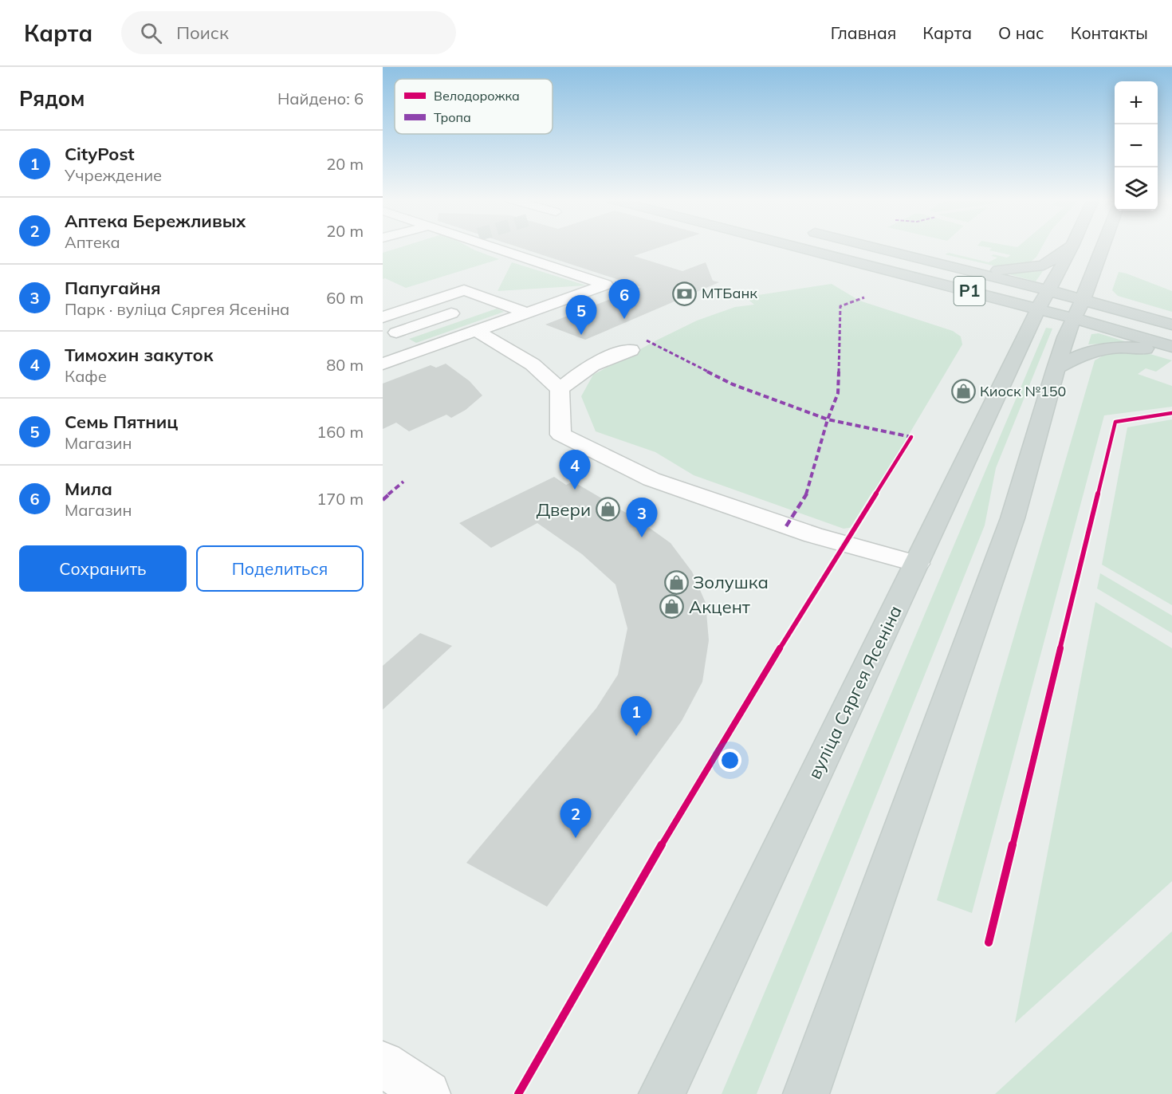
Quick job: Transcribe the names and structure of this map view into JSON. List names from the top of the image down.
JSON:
{
  "streets": {
    "main road": ["Р1", "вуліца Сяргея Ясеніна"]
  },
  "crossings": [
    ["Р1", "вуліца Сяргея Ясеніна"]
  ],
  "places": {
    "bank": ["МТБанк"],
    "shop": [
      "Киоск №150",
      "Двери",
      "Золушка",
      "Акцент"
    ]
  },
  "legend": ["Велодорожка", "Тропа"],
  "page": {
    "header": "Карта",
    "search": "Поиск",
    "nav": [
      "Главная",
      "Карта",
      "О нас",
      "Контакты"
    ],
    "heading": ["Рядом", "Найдено: 6"],
    "map_buttons": ["+", "−"],
    "list": [
      {
        "mark": "1",
        "name": "CityPost",
        "note": "Учреждение",
        "value": "20 m"
      },
      {
        "mark": "2",
        "name": "Аптека Бережливых",
        "note": "Аптека",
        "value": "20 m"
      },
      {
        "mark": "3",
        "name": "Папугайня",
        "note": "Парк · вуліца Сяргея Ясеніна",
        "value": "60 m"
      },
      {
        "mark": "4",
        "name": "Тимохин закуток",
        "note": "Кафе",
        "value": "80 m"
      },
      {
        "mark": "5",
        "name": "Семь Пятниц",
        "note": "Магазин",
        "value": "160 m"
      },
      {
        "mark": "6",
        "name": "Мила",
        "note": "Магазин",
        "value": "170 m"
      }
    ],
    "pins": [
      "6",
      "5",
      "4",
      "3",
      "1",
      "2"
    ],
    "buttons": ["Сохранить", "Поделиться"]
  }
}
